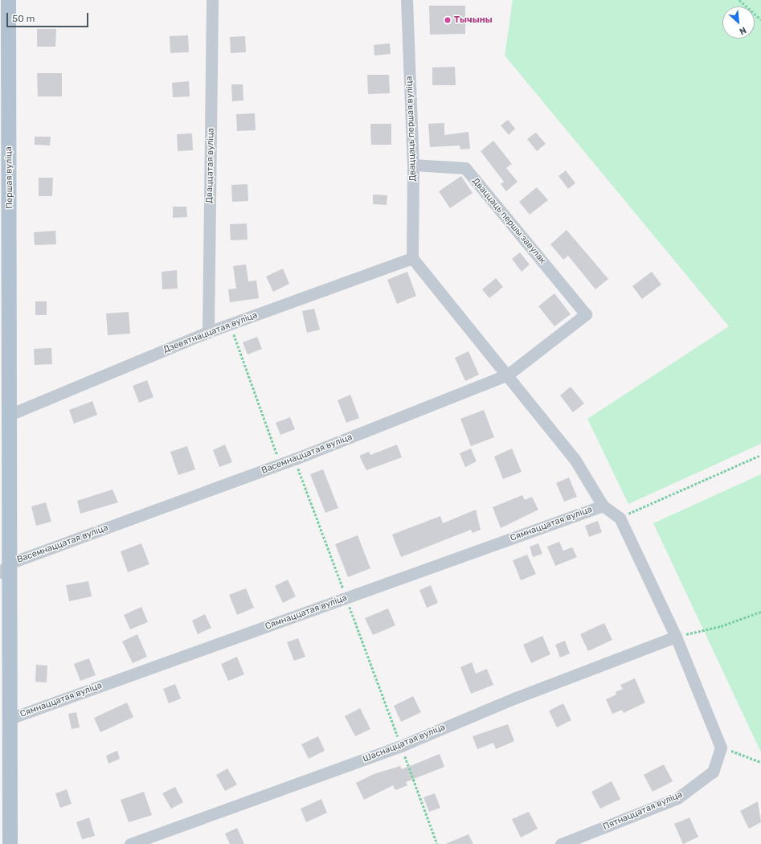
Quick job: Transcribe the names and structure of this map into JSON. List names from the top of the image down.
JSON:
{
  "streets": {
    "main road": ["Першая вуліца"],
    "street": [
      "Дваццаць першая вуліца",
      "Дваццатая вуліца",
      "Дваццаць першы завулак",
      "Дзевятнаццатая вуліца",
      "Васемнаццатая вуліца",
      "Сямнаццатая вуліца",
      "Шаснаццатая вуліца",
      "Пятнаццатая вуліца"
    ]
  },
  "crossings": [
    ["Дваццаць першая вуліца", "Дваццаць першы завулак"],
    ["Дваццаць першая вуліца", "Дзевятнаццатая вуліца"],
    ["Дваццатая вуліца", "Дзевятнаццатая вуліца"],
    ["Першая вуліца", "Дзевятнаццатая вуліца"],
    ["Першая вуліца", "Васемнаццатая вуліца"],
    ["Першая вуліца", "Сямнаццатая вуліца"],
    ["Дваццаць першы завулак", "Васемнаццатая вуліца"]
  ],
  "places": ["Тычыны"],
  "scale_bar": "50 m",
  "north": "bottom right"
}
